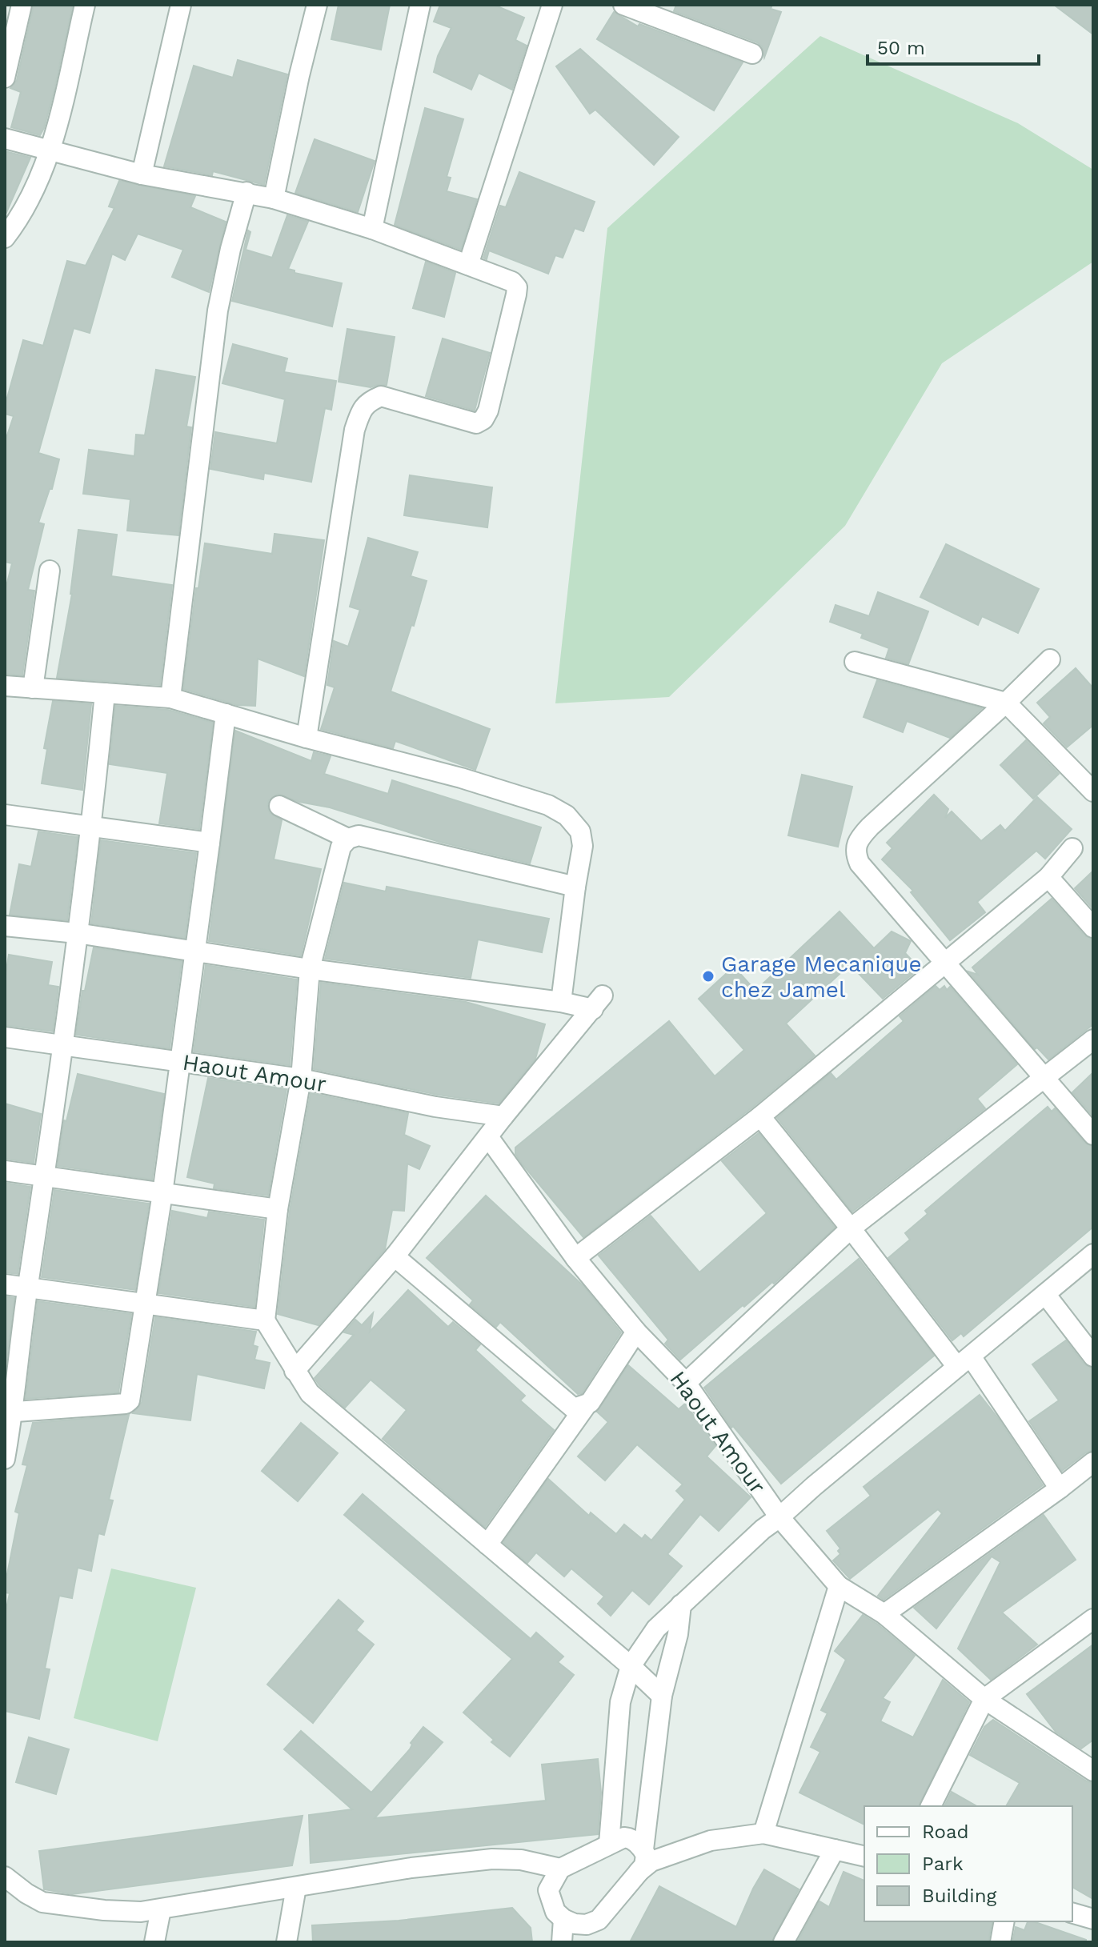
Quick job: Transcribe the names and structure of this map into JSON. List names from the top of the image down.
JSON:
{
  "streets": {
    "street": ["Haout Amour"]
  },
  "places": ["Garage Mecanique chez Jamel"],
  "legend": ["Road", "Park", "Building"],
  "scale_bar": "50 m"
}
